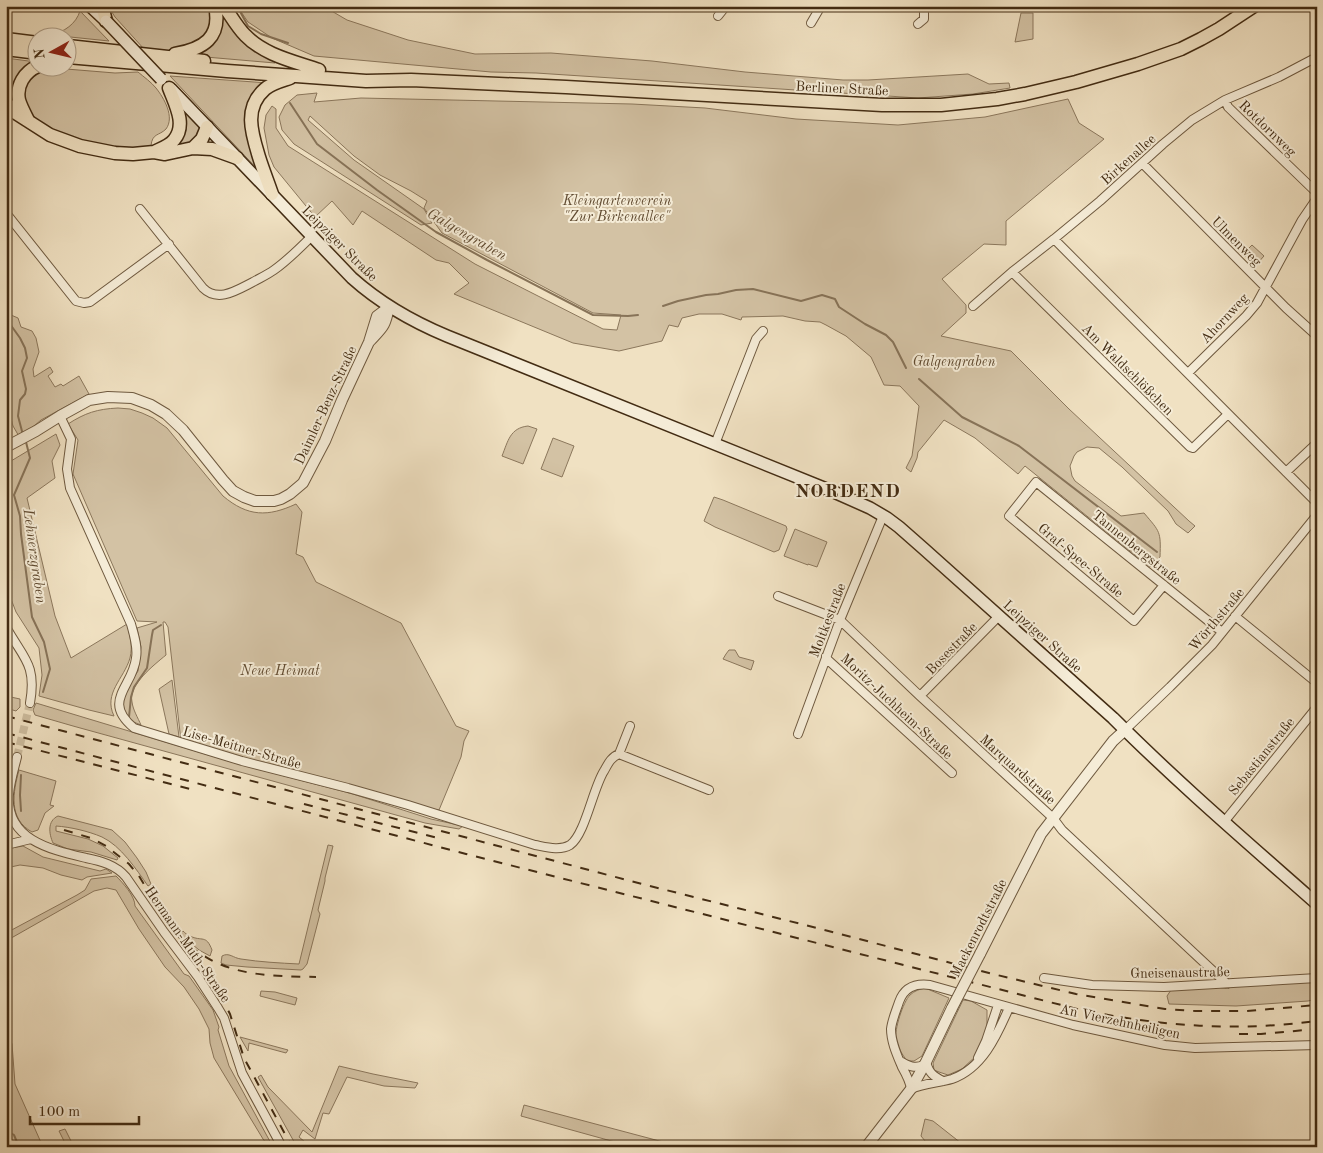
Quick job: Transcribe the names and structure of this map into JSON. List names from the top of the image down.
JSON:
{
  "streets": {
    "highway": ["Berliner Straße"],
    "main road": ["Leipziger Straße"],
    "street": [
      "Rotdornweg",
      "Birkenallee",
      "Ulmenweg",
      "Ahornweg",
      "Am Waldschlößchen",
      "Daimler-Benz-Straße",
      "Tannenbergstraße",
      "Graf-Spee-Straße",
      "Wörthstraße",
      "Moltkestraße",
      "Bosestraße",
      "Moritz-Juchheim-Straße",
      "Lise-Meitner-Straße",
      "Sebastianstraße",
      "Marquardstraße",
      "Mackenrodtstraße",
      "Hermann-Muth-Straße",
      "Gneisenaustraße",
      "An Vierzehnheiligen"
    ]
  },
  "crossings": [
    ["Rotdornweg", "Birkenallee"],
    ["Birkenallee", "Ulmenweg"],
    ["Birkenallee", "Am Waldschlößchen"],
    ["Ulmenweg", "Ahornweg"],
    ["Leipziger Straße", "Daimler-Benz-Straße"],
    ["Leipziger Straße", "Wörthstraße"],
    ["Leipziger Straße", "Moltkestraße"],
    ["Leipziger Straße", "Bosestraße"],
    ["Leipziger Straße", "Sebastianstraße"],
    ["Leipziger Straße", "Mackenrodtstraße"],
    ["Daimler-Benz-Straße", "Lise-Meitner-Straße"],
    ["Tannenbergstraße", "Graf-Spee-Straße"],
    ["Tannenbergstraße", "Wörthstraße"],
    ["Wörthstraße", "Mackenrodtstraße"],
    ["Moltkestraße", "Moritz-Juchheim-Straße"],
    ["Moltkestraße", "Marquardstraße"],
    ["Bosestraße", "Marquardstraße"],
    ["Marquardstraße", "Mackenrodtstraße"],
    ["Marquardstraße", "Gneisenaustraße"],
    ["Mackenrodtstraße", "An Vierzehnheiligen"]
  ],
  "districts": ["NORDEND"],
  "water": ["Galgengraben", "Lehnerzgraben"],
  "parks": ["Kleingartenverein \"Zur Birkenallee\"", "Galgengraben", "Neue Heimat"],
  "scale_bar": "100 m",
  "north": "left"
}
